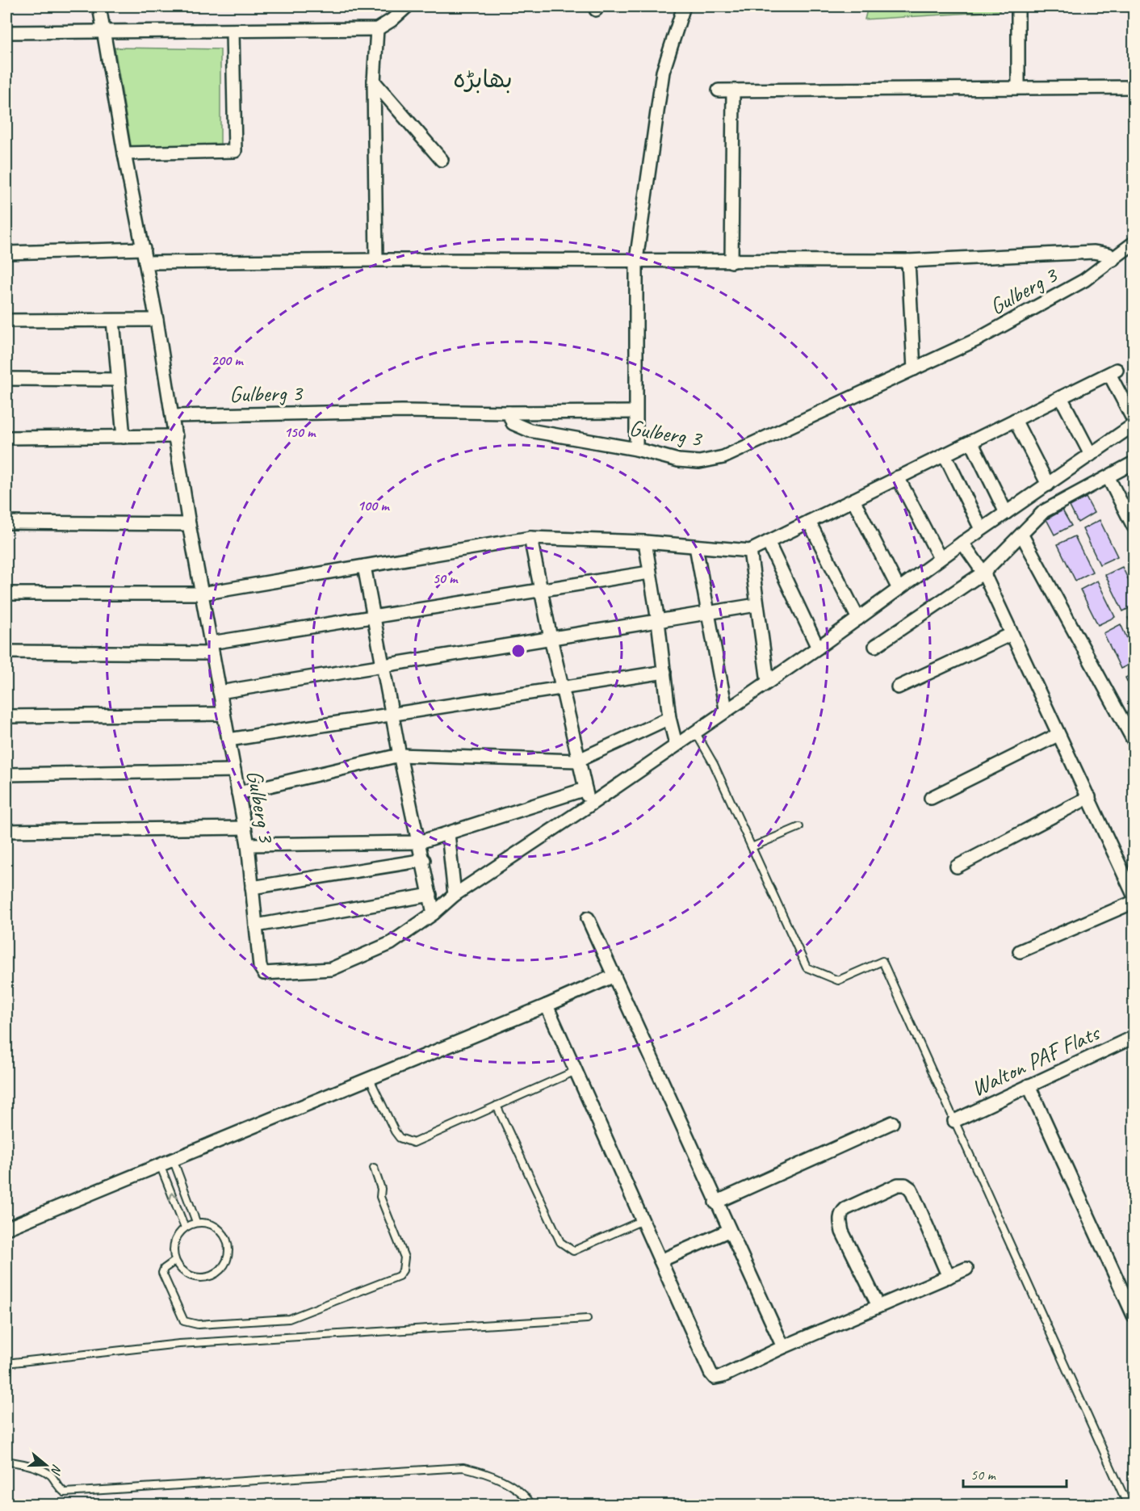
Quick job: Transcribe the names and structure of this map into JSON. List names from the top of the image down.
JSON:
{
  "streets": {
    "street": ["Gulberg 3", "Walton PAF Flats"]
  },
  "districts": ["بھابڑہ"],
  "scale_bar": "50 m",
  "north": "right",
  "rings": [
    "200 m",
    "150 m",
    "100 m",
    "50 m"
  ]
}
